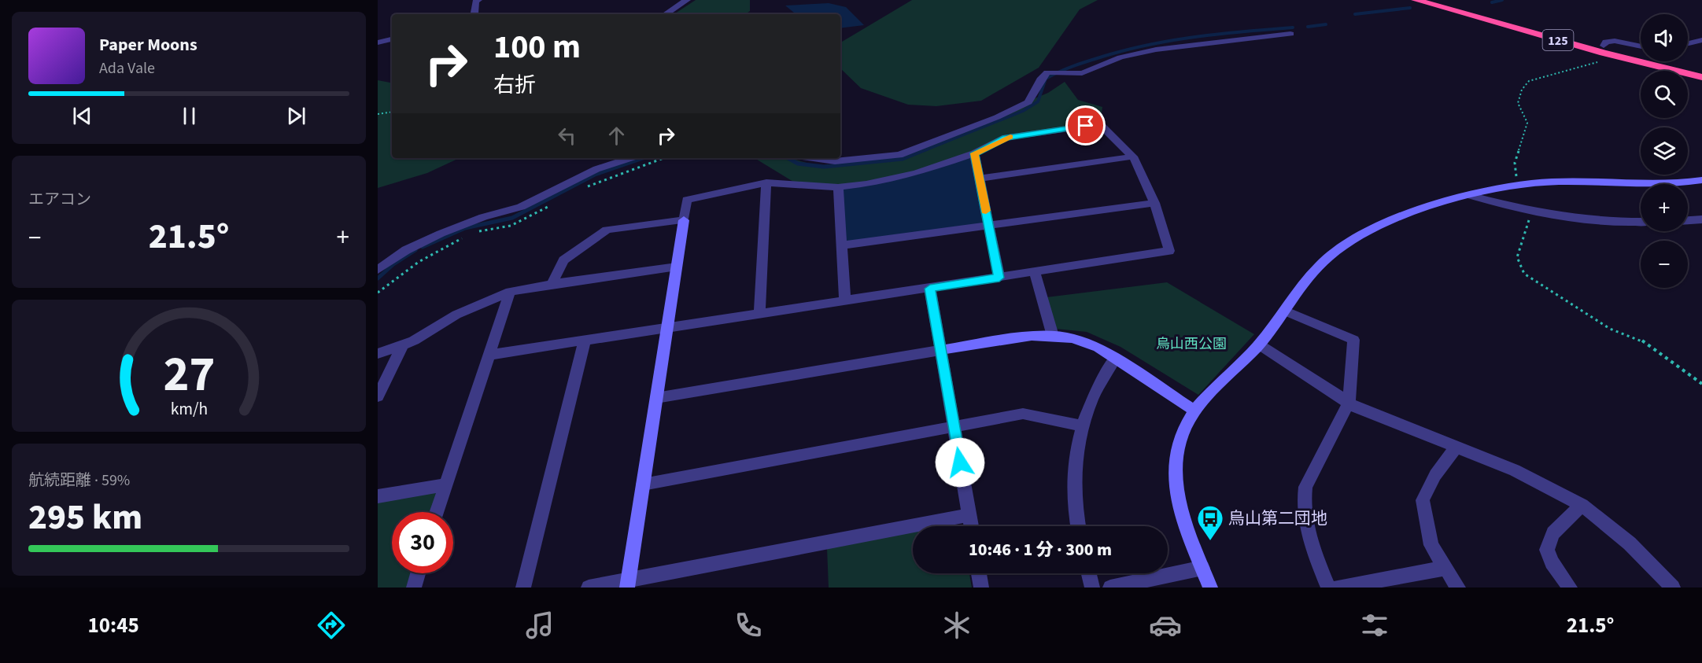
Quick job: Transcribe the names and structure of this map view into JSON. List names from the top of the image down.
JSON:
{
  "streets": {
    "highway": ["125"]
  },
  "parks": ["烏山西公園"],
  "places": {
    "bus stop": ["烏山第二団地"]
  },
  "page": {
    "map_buttons": ["+", "−"],
    "turn": ["100 m", "右折"],
    "song": ["Paper Moons", "Ada Vale"],
    "tile": [
      "エアコン",
      ["航続距離 · 59%", "295 km"]
    ],
    "heat": ["−", "21.5°", "+"],
    "limit": "30",
    "trip": "10:46 · 1 分 · 300 m",
    "tabs": ["10:45", "21.5°"],
    "gauge": ["27", "km/h"]
  }
}
